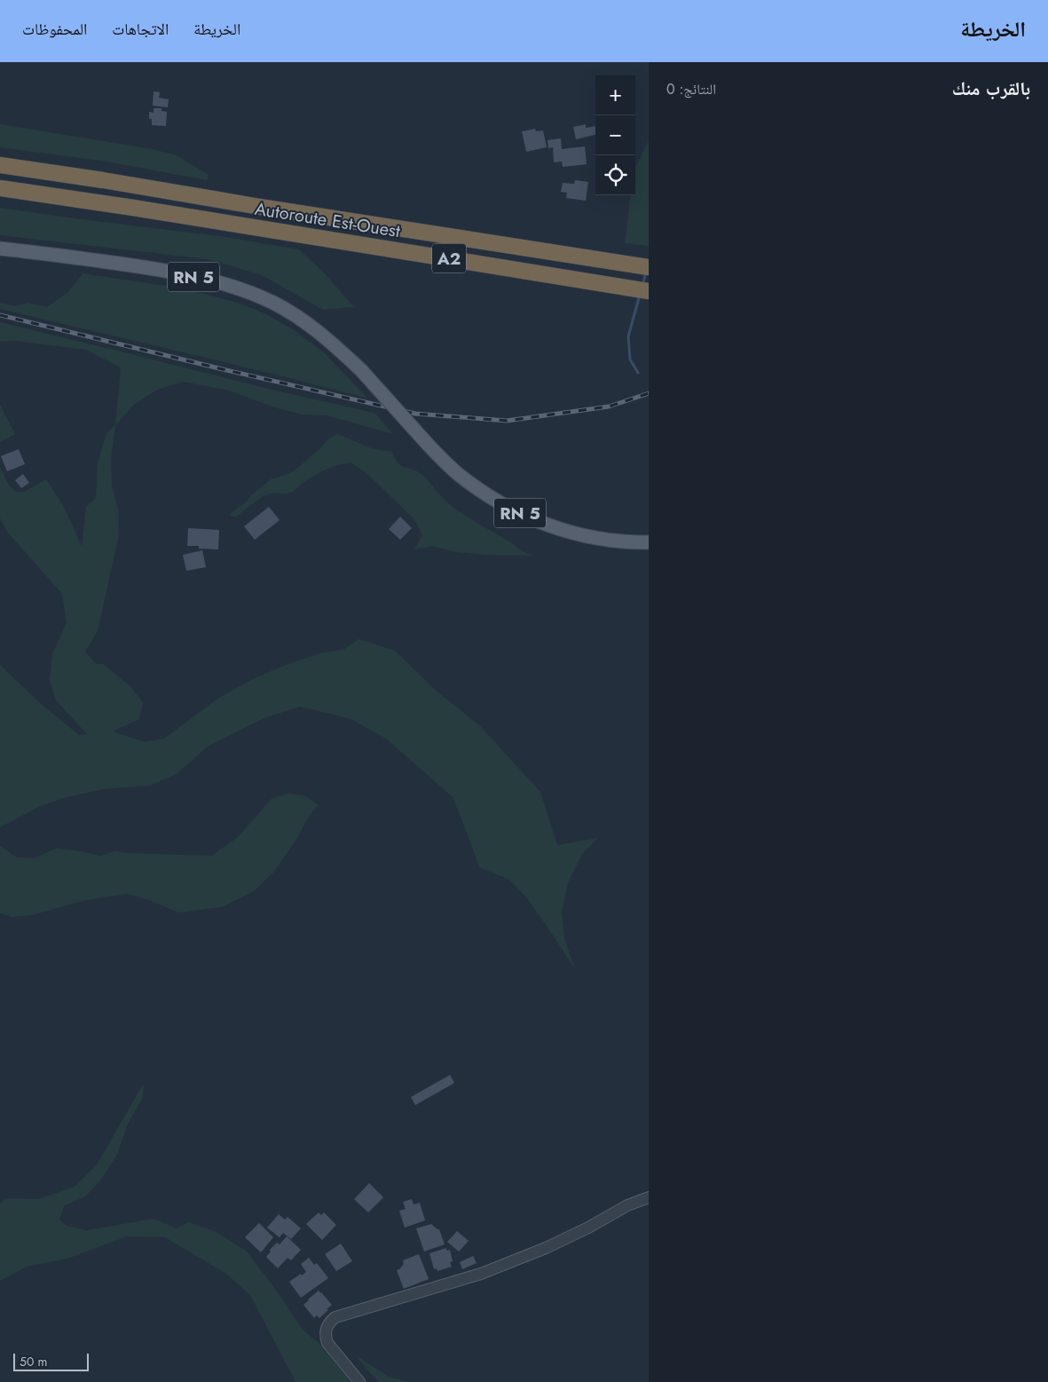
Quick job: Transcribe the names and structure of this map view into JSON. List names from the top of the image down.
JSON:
{
  "streets": {
    "highway": ["Autoroute Est-Ouest", "A2"],
    "main road": ["RN 5"]
  },
  "scale_bar": "50 m",
  "page": {
    "header": "الخريطة",
    "nav": ["الخريطة", "الاتجاهات", "المحفوظات"],
    "heading": ["بالقرب منك", "النتائج: 0"],
    "map_buttons": ["+", "−"],
    "scale": "50 m"
  }
}
